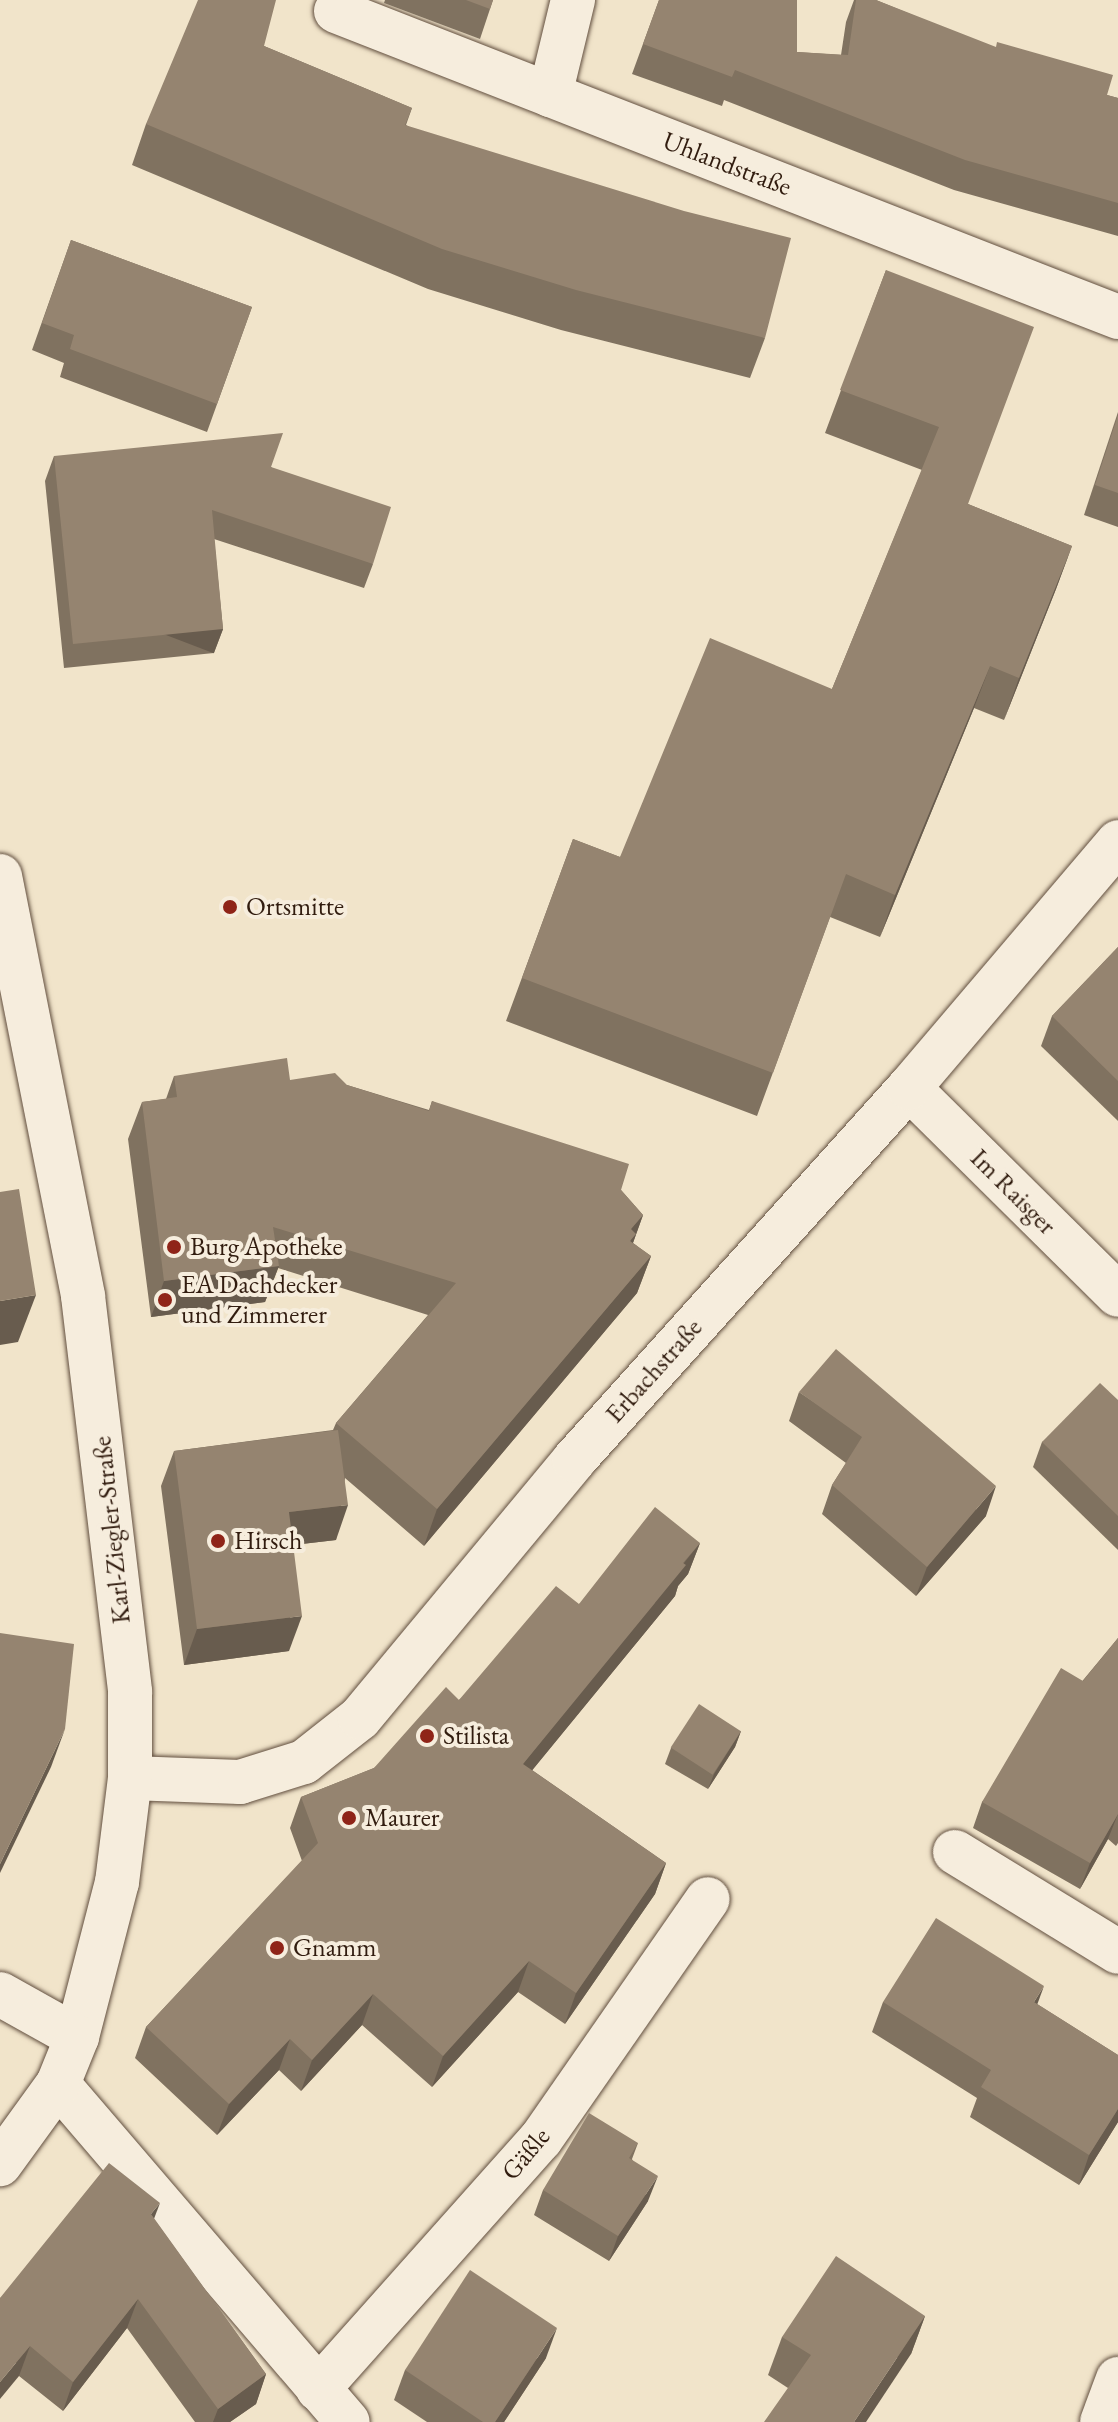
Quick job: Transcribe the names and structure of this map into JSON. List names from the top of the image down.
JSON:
{
  "streets": {
    "street": [
      "Uhlandstraße",
      "Im Raisger",
      "Erbachstraße",
      "Karl-Ziegler-Straße",
      "Gäßle"
    ]
  },
  "crossings": [
    ["Im Raisger", "Erbachstraße"],
    ["Erbachstraße", "Karl-Ziegler-Straße"]
  ],
  "places": [
    "Ortsmitte",
    "Burg Apotheke",
    "EA Dachdecker und Zimmerer",
    "Hirsch",
    "Stilista",
    "Maurer",
    "Gnamm"
  ]
}
